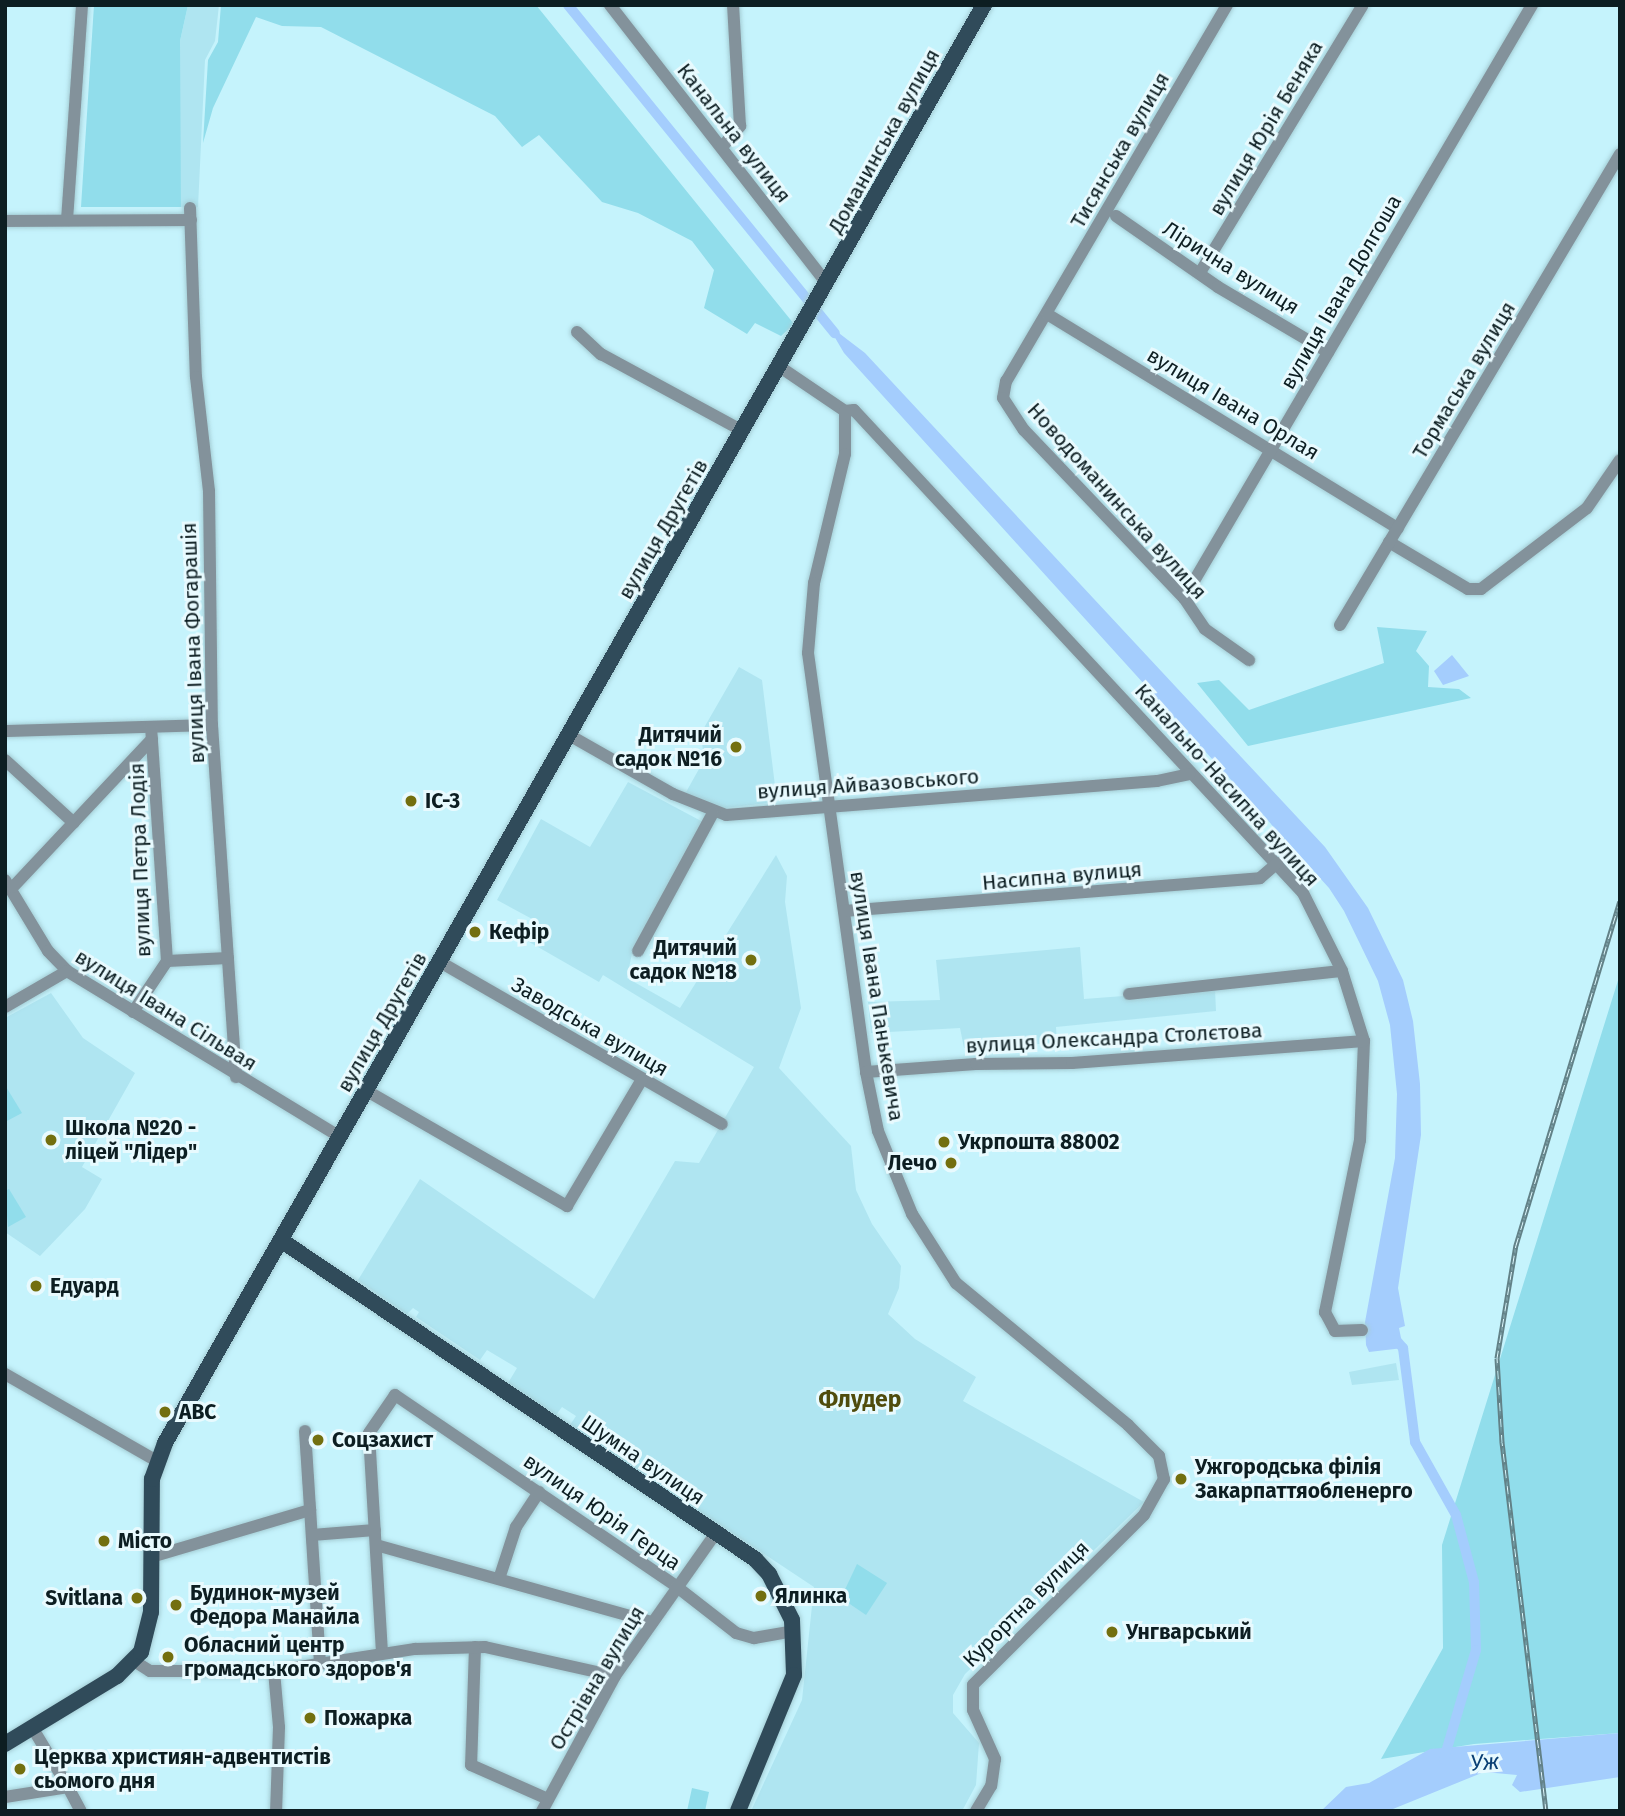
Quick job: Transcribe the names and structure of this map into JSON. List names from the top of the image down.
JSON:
{
  "streets": {
    "main road": ["Доманинська вулиця", "вулиця Другетів", "Шумна вулиця"],
    "street": [
      "вулиця Юрія Беняка",
      "Канальна вулиця",
      "Тисянська вулиця",
      "Лірична вулиця",
      "вулиця Івана Долгоша",
      "Тормаська вулиця",
      "вулиця Івана Орлая",
      "Новодоманинська вулиця",
      "вулиця Івана Фогарашія",
      "вулиця Айвазовського",
      "Канально-Насипна вулиця",
      "вулиця Петра Лодія",
      "Насипна вулиця",
      "вулиця Івана Панькевича",
      "вулиця Івана Сільвая",
      "Заводська вулиця",
      "вулиця Олександра Столєтова",
      "вулиця Юрія Герца",
      "Курортна вулиця",
      "Острівна вулиця"
    ]
  },
  "crossings": [
    ["вулиця Юрія Беняка", "Лірична вулиця"],
    ["Канальна вулиця", "Доманинська вулиця"],
    ["Доманинська вулиця", "вулиця Другетів"],
    ["Тисянська вулиця", "вулиця Івана Орлая"],
    ["Тисянська вулиця", "Новодоманинська вулиця"],
    ["Лірична вулиця", "вулиця Івана Долгоша"],
    ["вулиця Івана Долгоша", "вулиця Івана Орлая"],
    ["вулиця Івана Долгоша", "Новодоманинська вулиця"],
    ["Тормаська вулиця", "вулиця Івана Орлая"],
    ["вулиця Івана Орлая", "Новодоманинська вулиця"],
    ["вулиця Другетів", "Канально-Насипна вулиця"],
    ["вулиця Другетів", "вулиця Івана Сільвая"],
    ["вулиця Другетів", "Заводська вулиця"],
    ["вулиця Другетів", "Шумна вулиця"],
    ["вулиця Івана Фогарашія", "вулиця Івана Сільвая"],
    ["вулиця Айвазовського", "Канально-Насипна вулиця"],
    ["вулиця Айвазовського", "вулиця Івана Панькевича"],
    ["Канально-Насипна вулиця", "Насипна вулиця"],
    ["Канально-Насипна вулиця", "вулиця Івана Панькевича"],
    ["Канально-Насипна вулиця", "вулиця Олександра Столєтова"],
    ["вулиця Петра Лодія", "вулиця Івана Сільвая"],
    ["Насипна вулиця", "вулиця Івана Панькевича"],
    ["вулиця Івана Панькевича", "вулиця Олександра Столєтова"],
    ["вулиця Івана Панькевича", "Курортна вулиця"],
    ["Шумна вулиця", "вулиця Юрія Герца"],
    ["Шумна вулиця", "Острівна вулиця"],
    ["вулиця Юрія Герца", "Острівна вулиця"]
  ],
  "districts": ["Флудер"],
  "water": ["Уж"],
  "places": [
    "Дитячий садок №16",
    "ІС-3",
    "Кефір",
    "Дитячий садок №18",
    "Школа №20 - ліцей \"Лідер\"",
    "Укрпошта 88002",
    "Лечо",
    "Едуард",
    "АВС",
    "Соцзахист",
    "Ужгородська філія Закарпаттяобленерго",
    "Місто",
    "Ялинка",
    "Svitlana",
    "Будинок-музей Федора Манайла",
    "Унгварський",
    "Обласний центр громадського здоров'я",
    "Пожарка",
    "Церква християн-адвентистів сьомого дня"
  ]
}
